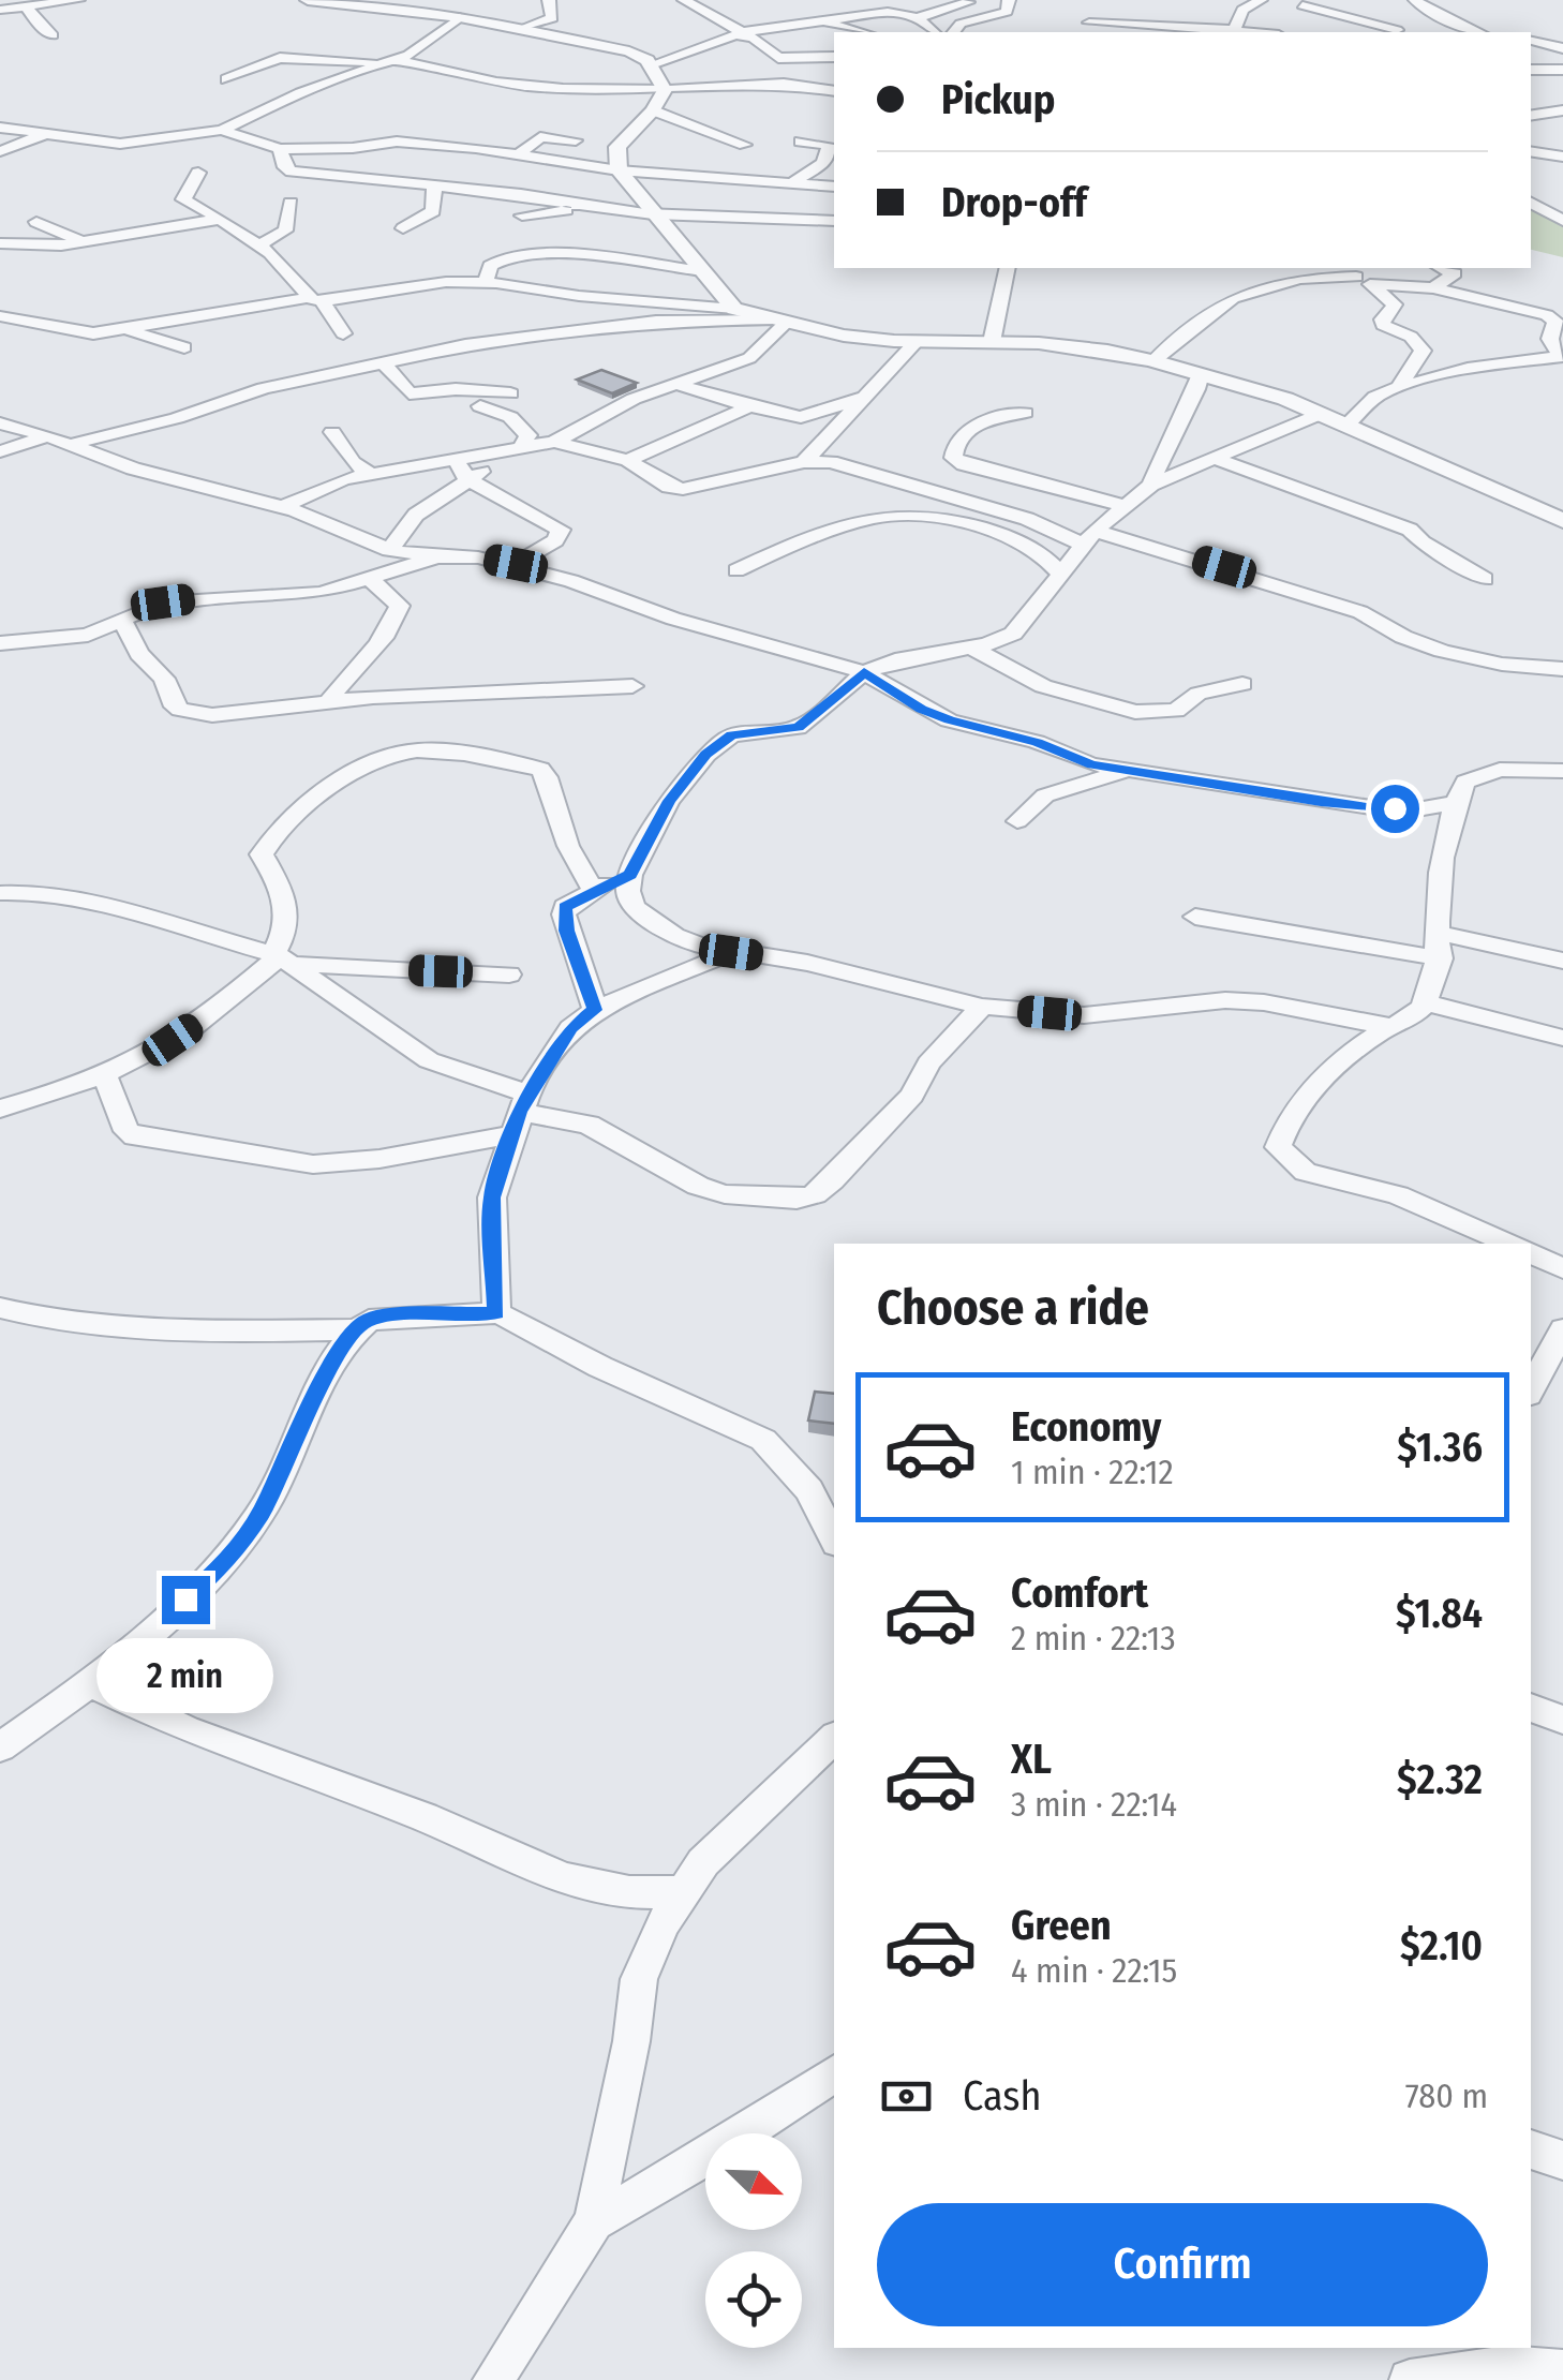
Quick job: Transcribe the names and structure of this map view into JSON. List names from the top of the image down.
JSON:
{
  "north": "bottom right",
  "page": {
    "banner": ["Pickup", "Drop-off"],
    "heading": "Choose a ride",
    "list": [
      {
        "name": "Economy",
        "note": "1 min · 22:12",
        "value": "$1.36"
      },
      {
        "name": "Comfort",
        "note": "2 min · 22:13",
        "value": "$1.84"
      },
      {
        "name": "XL",
        "note": "3 min · 22:14",
        "value": "$2.32"
      },
      {
        "name": "Green",
        "note": "4 min · 22:15",
        "value": "$2.10"
      }
    ],
    "bubble": "2 min",
    "pay": ["Cash", "780 m"],
    "buttons": "Confirm"
  }
}
